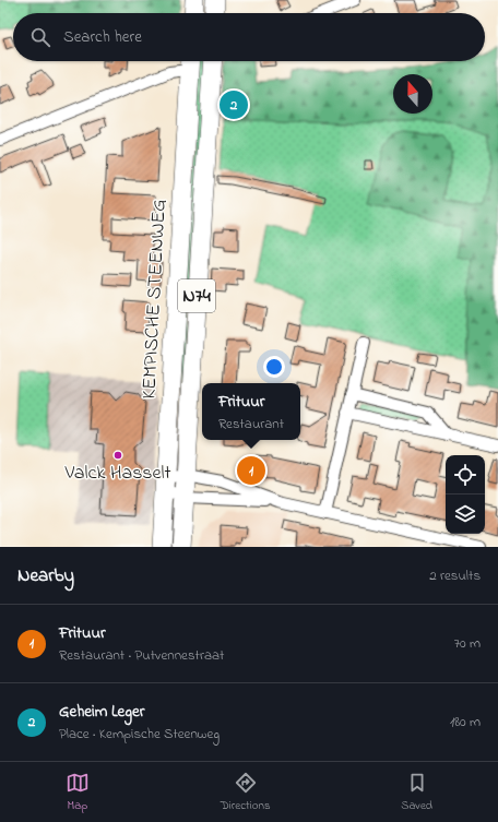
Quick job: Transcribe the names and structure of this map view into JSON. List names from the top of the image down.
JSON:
{
  "streets": {
    "main road": ["N74", "KEMPISCHE STEENWEG"]
  },
  "places": ["Valck Hasselt"],
  "north": "top",
  "page": {
    "search": "Search here",
    "pins": ["2", "1"],
    "popup": ["Frituur", "Restaurant"],
    "heading": ["Nearby", "2 results"],
    "list": [
      {
        "mark": "1",
        "name": "Frituur",
        "note": "Restaurant · Putvennestraat",
        "value": "70 m"
      },
      {
        "mark": "2",
        "name": "Geheim Leger",
        "note": "Place · Kempische Steenweg",
        "value": "180 m"
      }
    ],
    "nav": ["Map", "Directions", "Saved"]
  }
}
